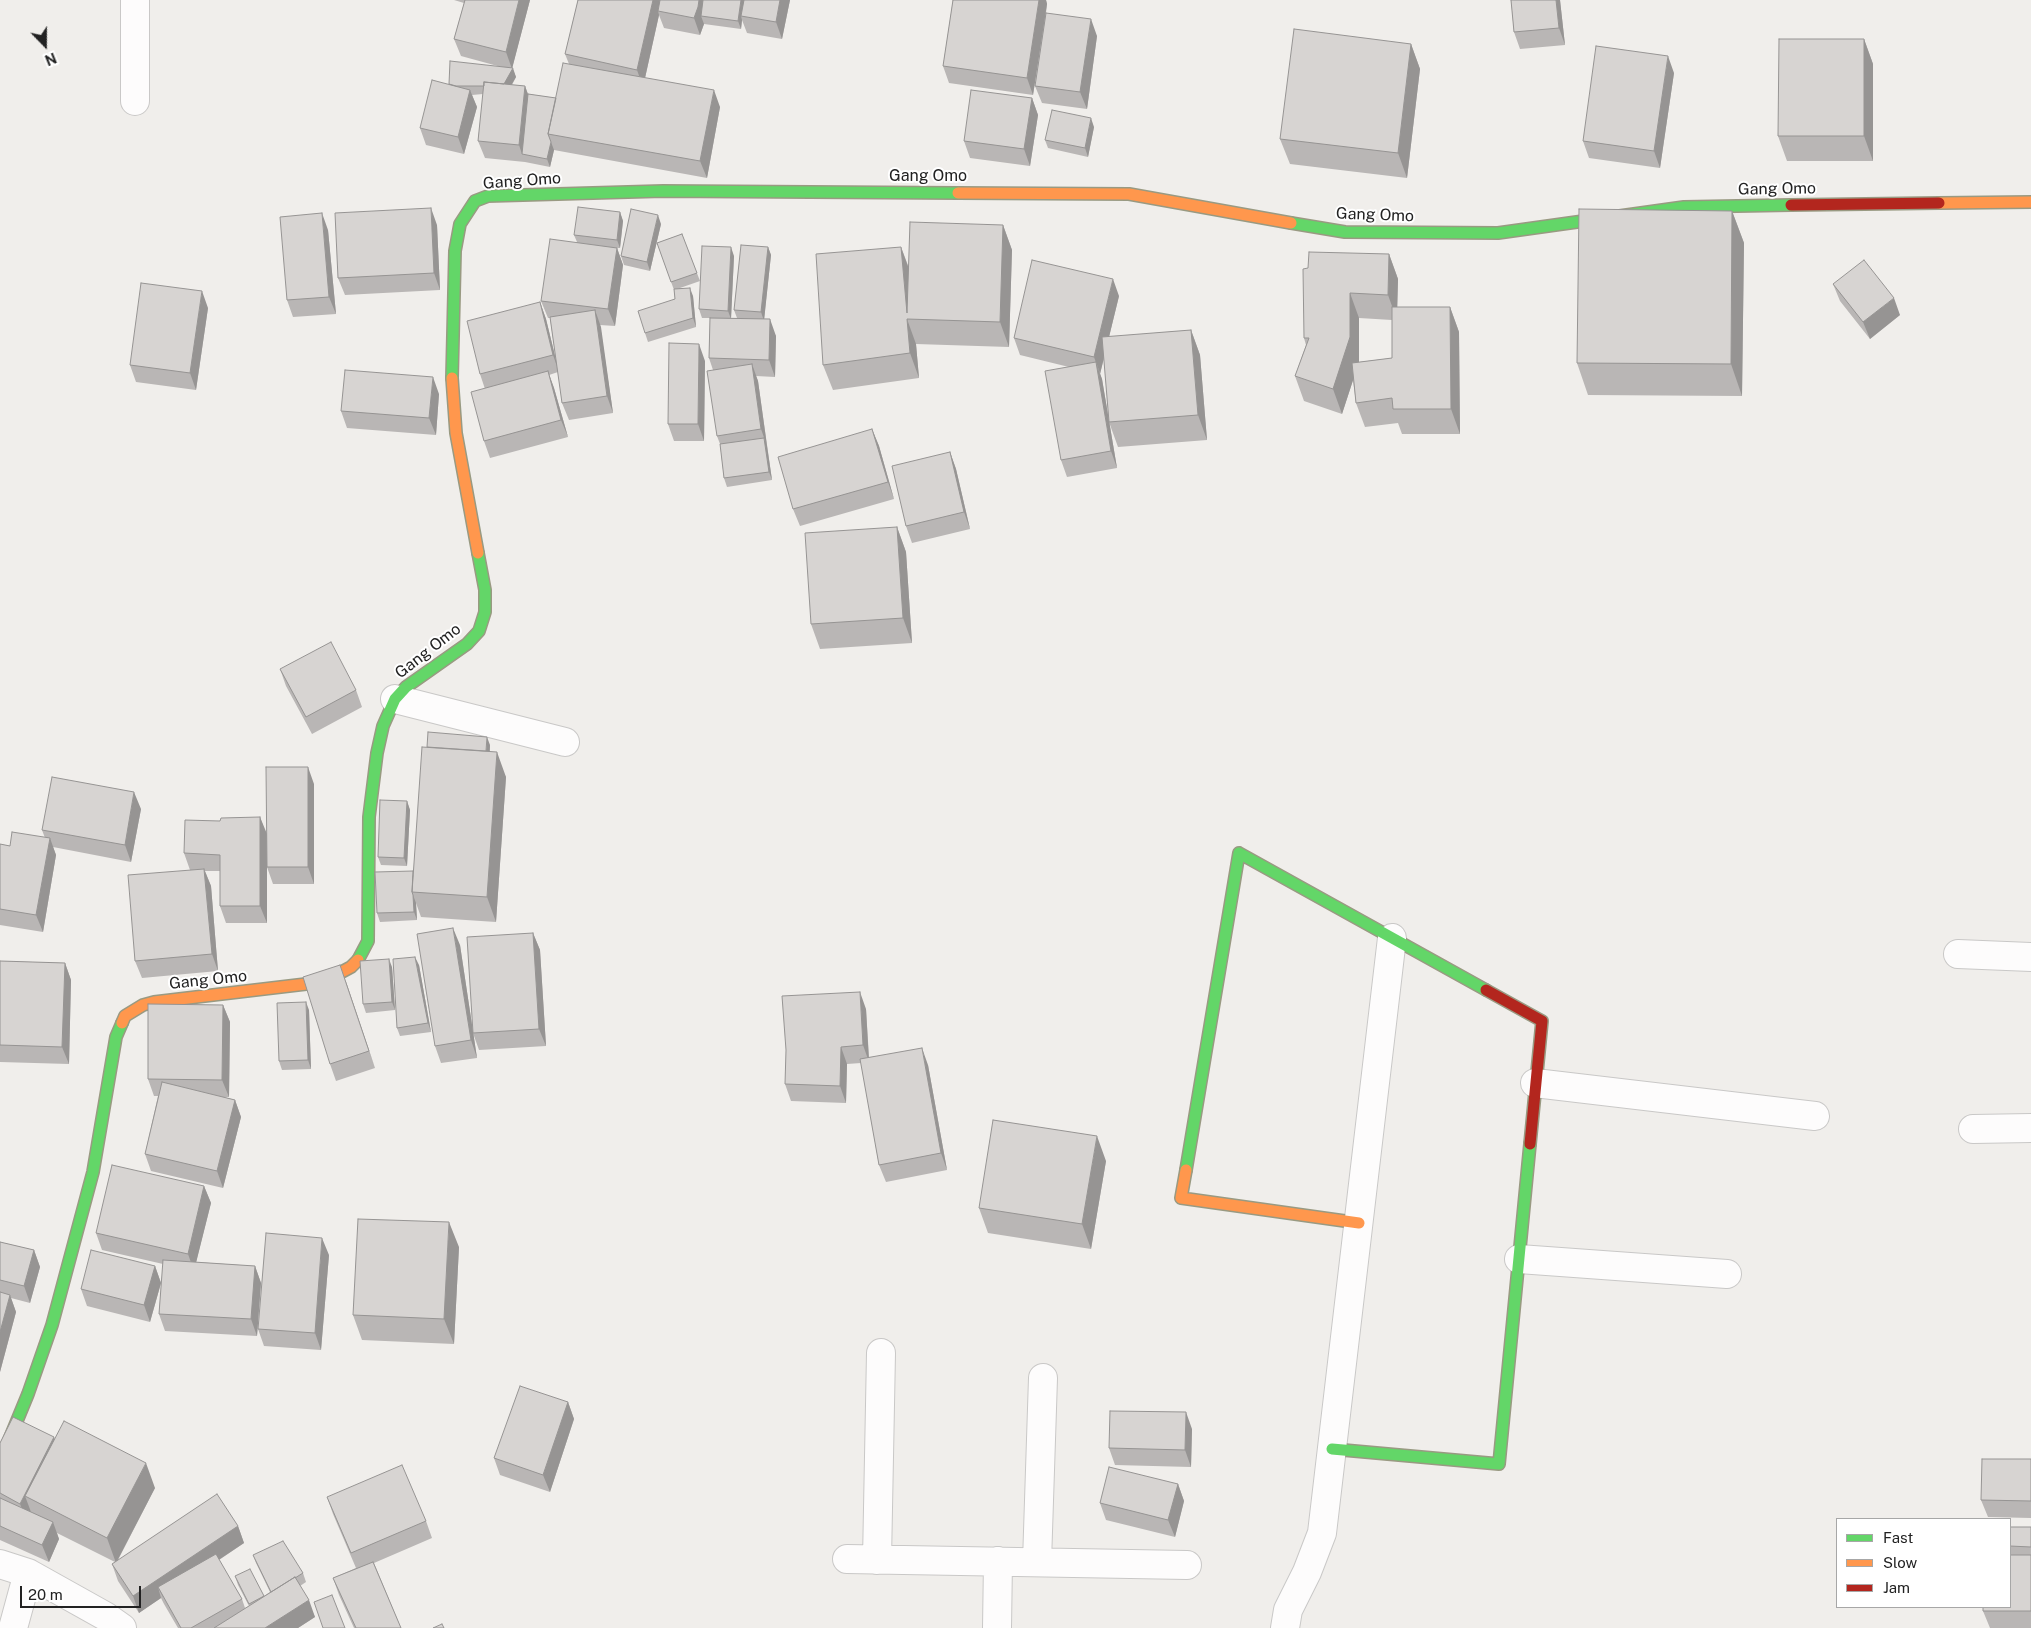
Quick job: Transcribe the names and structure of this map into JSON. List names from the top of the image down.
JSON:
{
  "streets": {
    "street": ["Gang Omo"]
  },
  "legend": ["Fast", "Slow", "Jam"],
  "scale_bar": "20 m",
  "north": "bottom"
}
